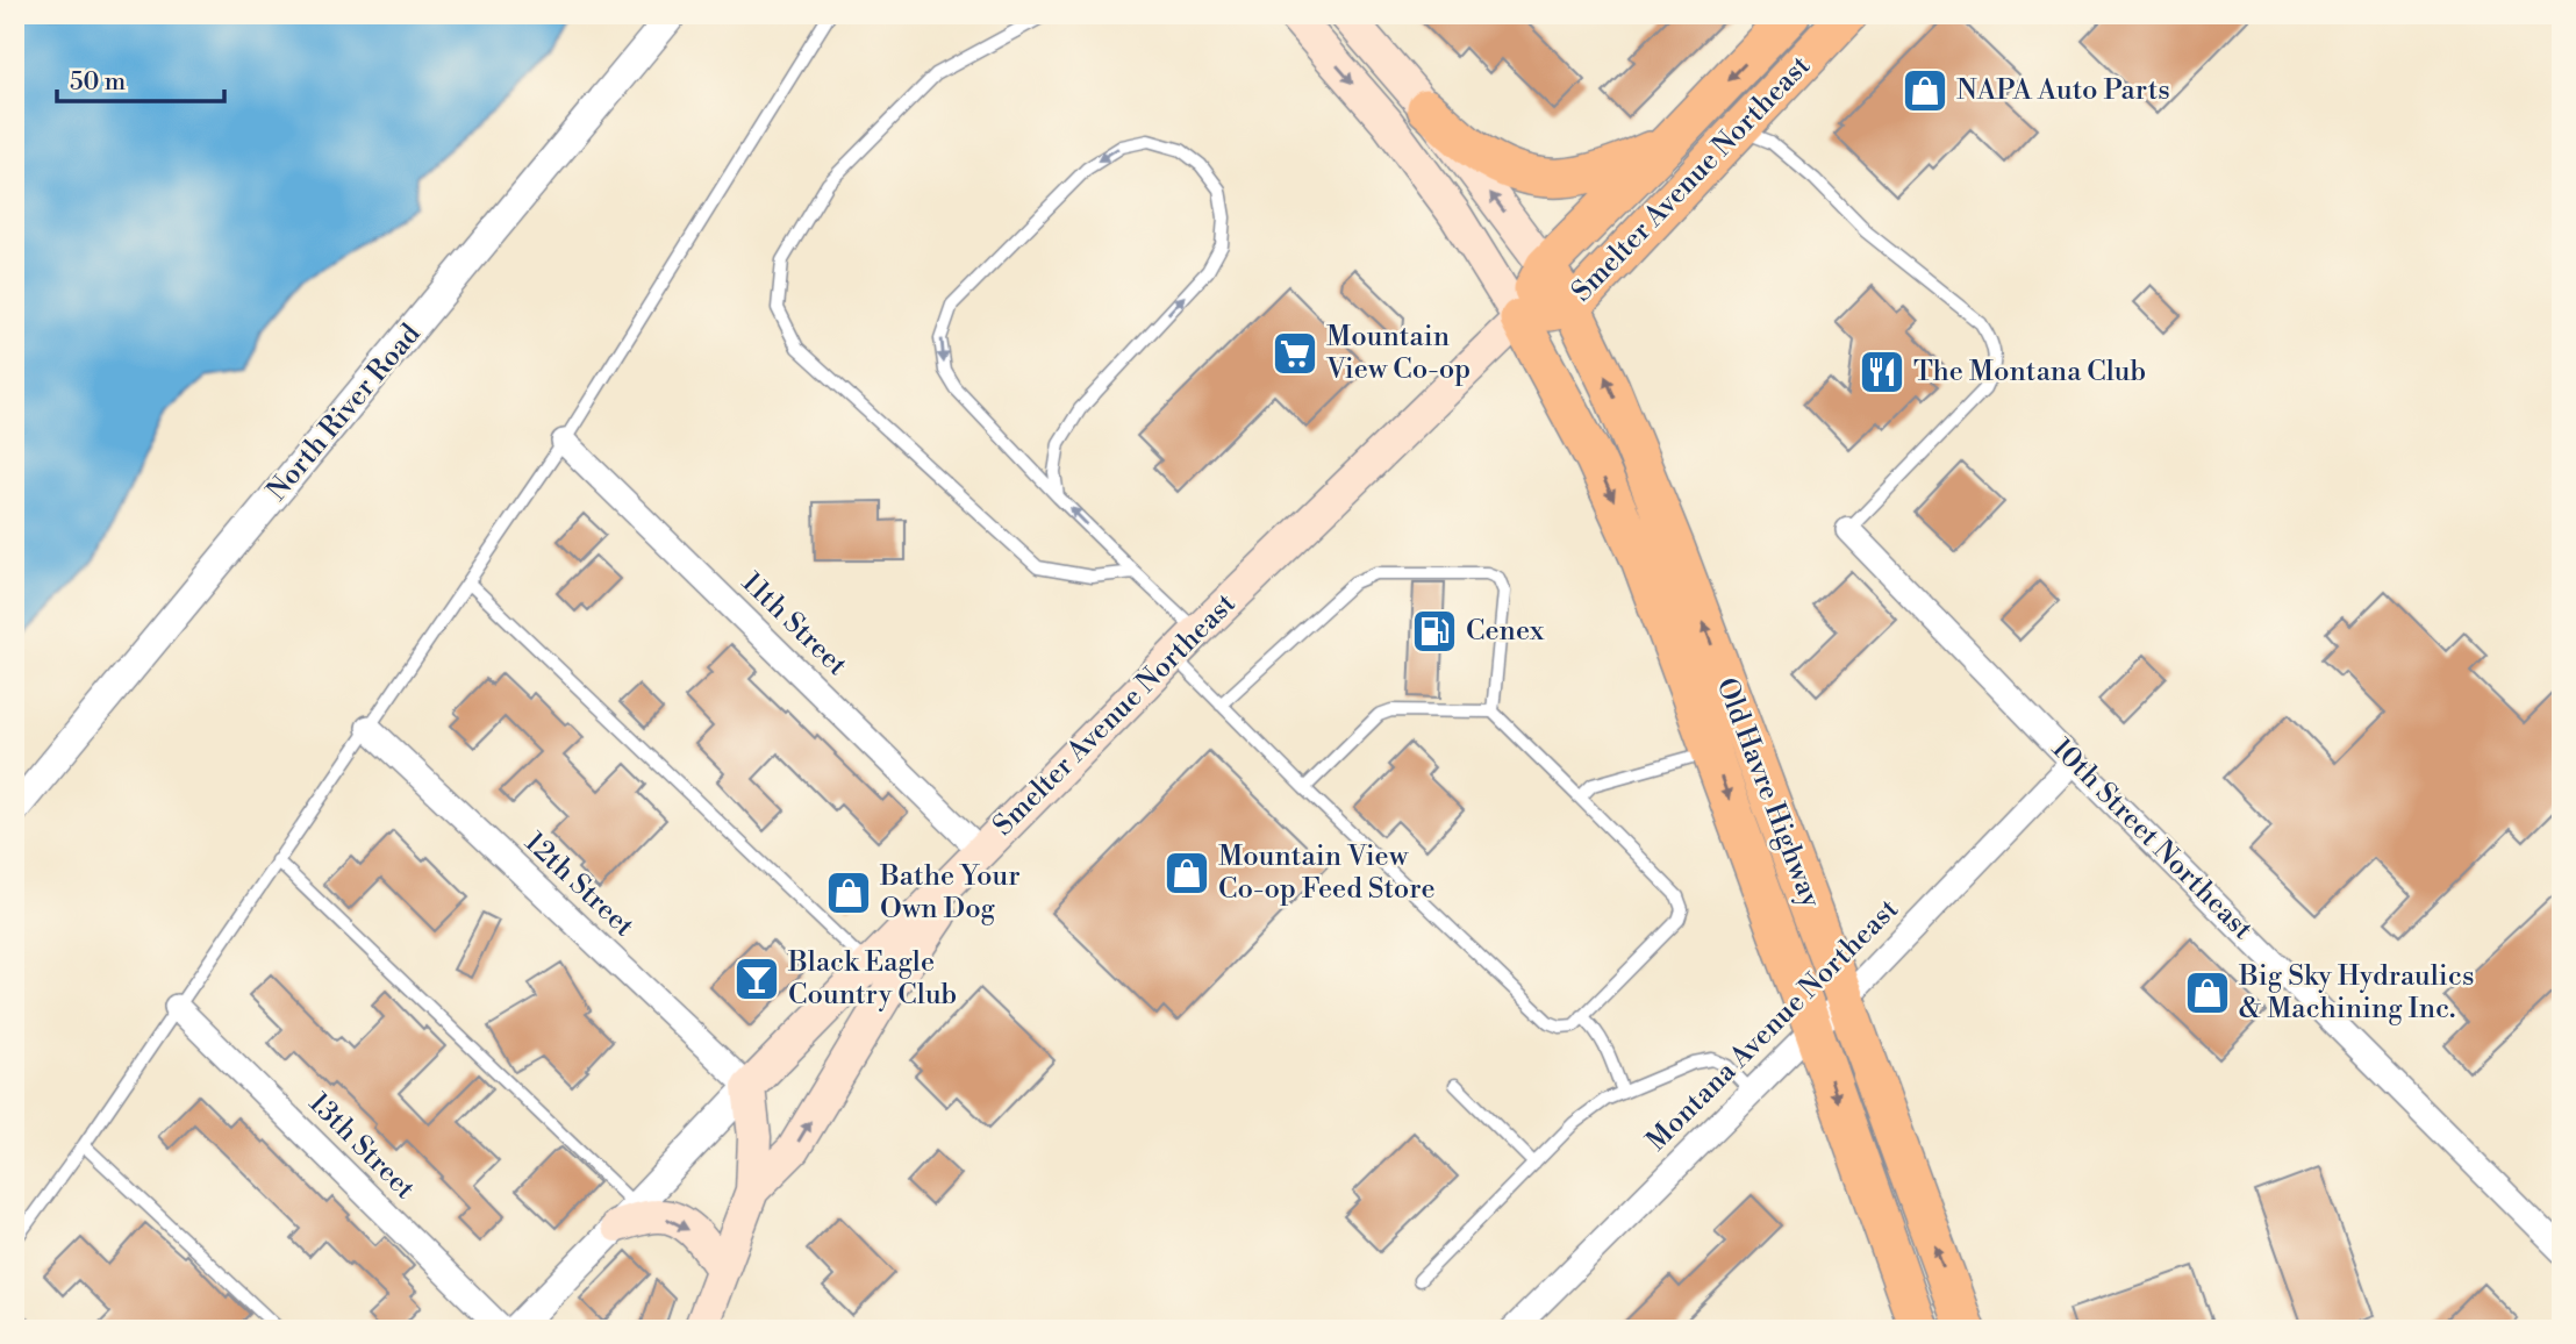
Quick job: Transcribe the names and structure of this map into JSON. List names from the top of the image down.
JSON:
{
  "streets": {
    "highway": ["Smelter Avenue Northeast", "Old Havre Highway"],
    "street": [
      "North River Road",
      "11th Street",
      "10th Street Northeast",
      "12th Street",
      "Montana Avenue Northeast",
      "13th Street"
    ]
  },
  "crossings": [
    ["Smelter Avenue Northeast", "11th Street"],
    ["Smelter Avenue Northeast", "Old Havre Highway"],
    ["Smelter Avenue Northeast", "12th Street"],
    ["Old Havre Highway", "Montana Avenue Northeast"],
    ["10th Street Northeast", "Montana Avenue Northeast"]
  ],
  "places": {
    "shop": [
      "NAPA Auto Parts",
      "Mountain View Co-op Feed Store",
      "Bathe Your Own Dog",
      "Big Sky Hydraulics & Machining Inc."
    ],
    "supermarket": ["Mountain View Co-op"],
    "restaurant": ["The Montana Club"],
    "fuel station": ["Cenex"],
    "bar": ["Black Eagle Country Club"]
  },
  "scale_bar": "50 m"
}
